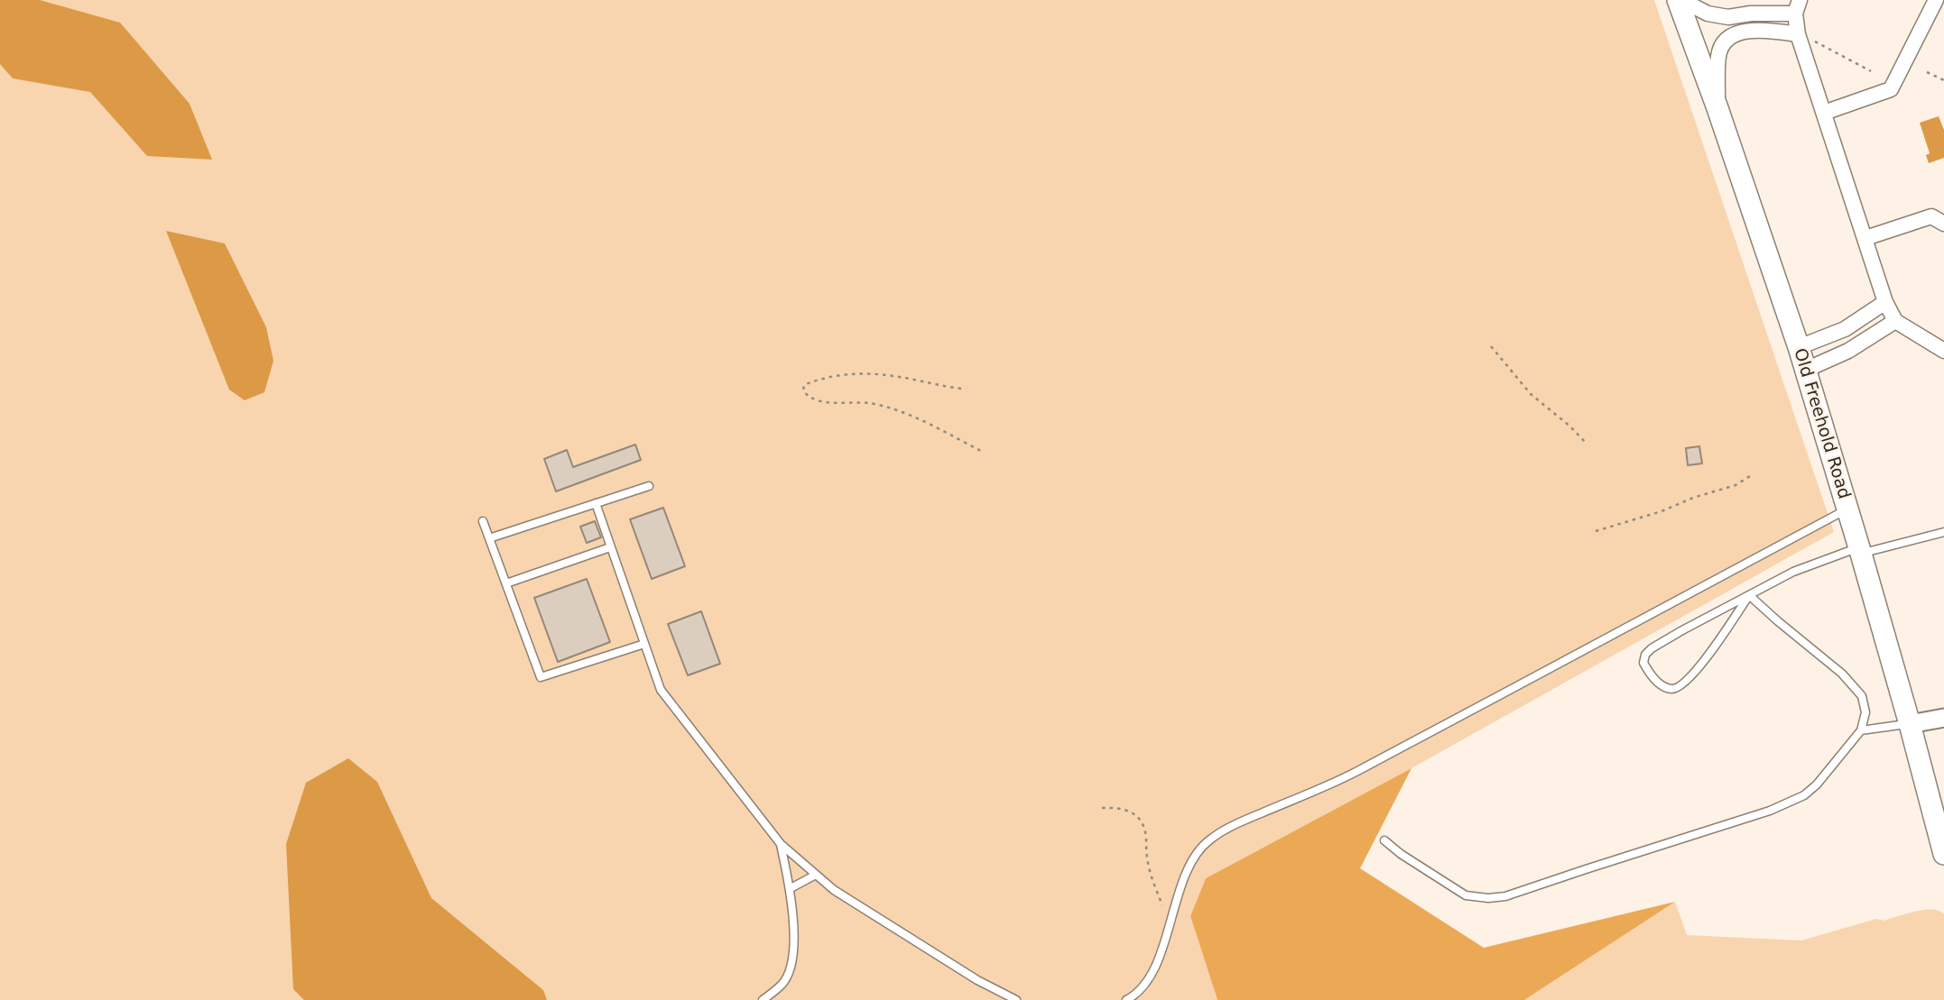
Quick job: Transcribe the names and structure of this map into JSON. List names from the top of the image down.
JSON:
{
  "streets": {
    "main road": ["Old Freehold Road"]
  }
}
